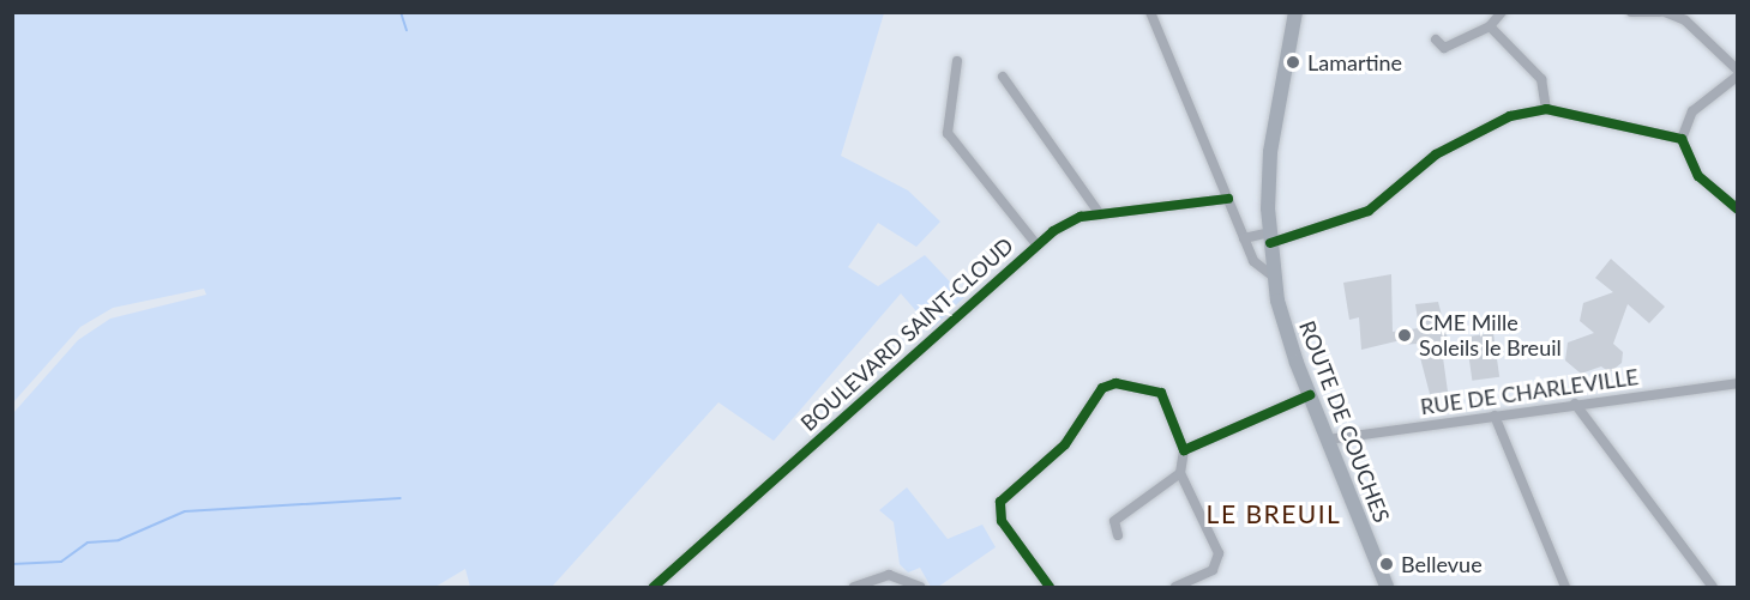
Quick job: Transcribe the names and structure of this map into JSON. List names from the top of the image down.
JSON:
{
  "streets": {
    "main road": ["ROUTE DE COUCHES"],
    "street": ["BOULEVARD SAINT-CLOUD", "RUE DE CHARLEVILLE"]
  },
  "crossings": [
    ["RUE DE CHARLEVILLE", "ROUTE DE COUCHES"]
  ],
  "districts": ["LE BREUIL"],
  "places": ["Lamartine", "CME Mille Soleils le Breuil", "Bellevue"]
}
